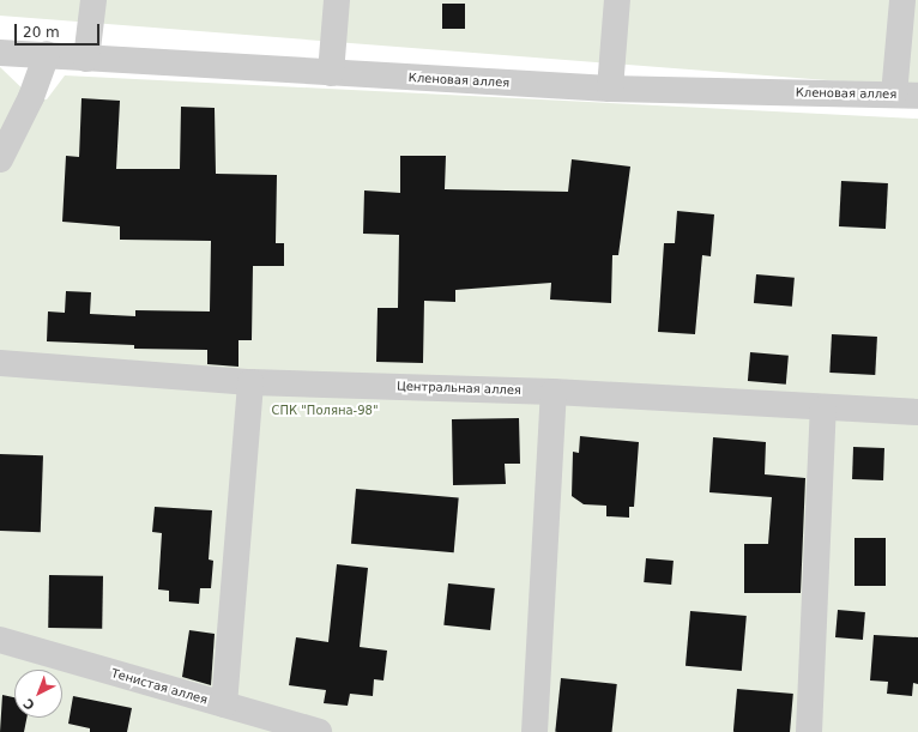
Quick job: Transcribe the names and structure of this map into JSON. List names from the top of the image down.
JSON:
{
  "streets": {
    "street": ["Кленовая аллея", "Центральная аллея", "Тенистая аллея"]
  },
  "parks": ["СПК \"Поляна-98\""],
  "scale_bar": "20 m",
  "north": "bottom left"
}
